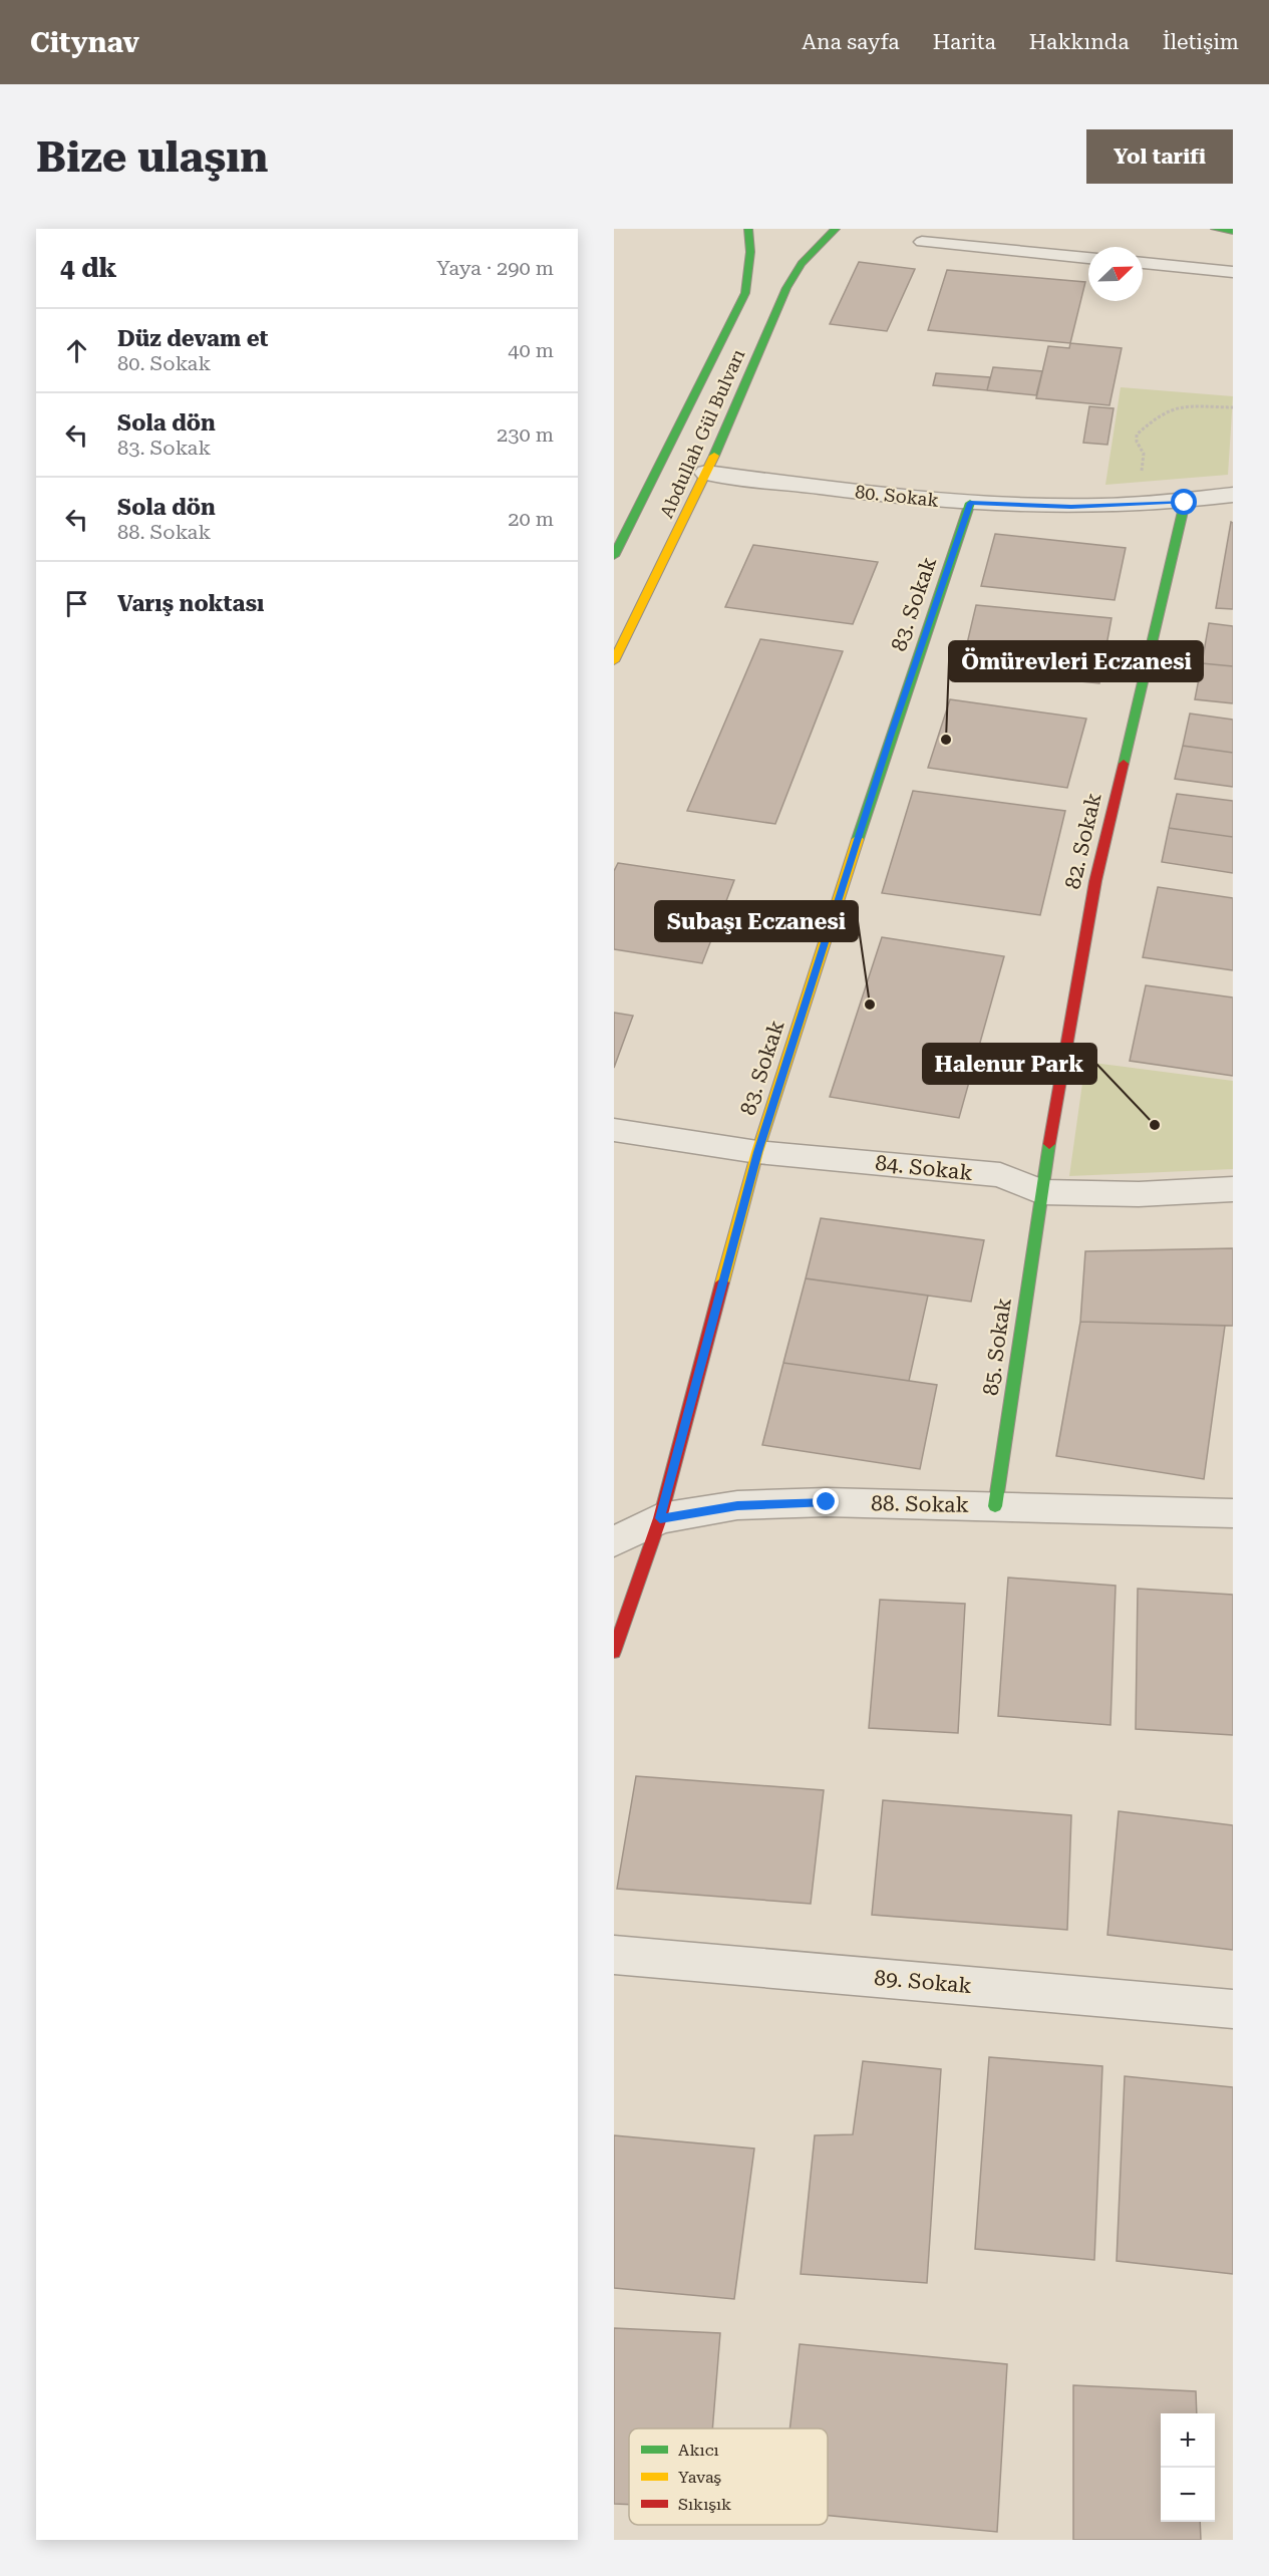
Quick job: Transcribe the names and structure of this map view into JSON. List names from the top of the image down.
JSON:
{
  "streets": {
    "street": [
      "Abdullah Gül Bulvarı",
      "80. Sokak",
      "83. Sokak",
      "82. Sokak",
      "84. Sokak",
      "85. Sokak",
      "88. Sokak",
      "89. Sokak"
    ]
  },
  "crossings": [
    ["Abdullah Gül Bulvarı", "80. Sokak"],
    ["80. Sokak", "83. Sokak"],
    ["80. Sokak", "82. Sokak"],
    ["83. Sokak", "84. Sokak"],
    ["83. Sokak", "88. Sokak"],
    ["82. Sokak", "84. Sokak"],
    ["82. Sokak", "85. Sokak"],
    ["84. Sokak", "85. Sokak"],
    ["85. Sokak", "88. Sokak"]
  ],
  "places": ["Ömürevleri Eczanesi", "Subaşı Eczanesi", "Halenur Park"],
  "legend": ["Akıcı", "Yavaş", "Sıkışık"],
  "north": "top right",
  "page": {
    "header": "Citynav",
    "nav": [
      "Ana sayfa",
      "Harita",
      "Hakkında",
      "İletişim"
    ],
    "buttons": "Yol tarifi",
    "title": "Bize ulaşın",
    "heading": ["4 dk", "Yaya · 290 m"],
    "list": [
      ["Düz devam et", "80. Sokak", "40 m"],
      ["Sola dön", "83. Sokak", "230 m"],
      ["Sola dön", "88. Sokak", "20 m"],
      "Varış noktası"
    ],
    "map_buttons": ["+", "−"]
  }
}
